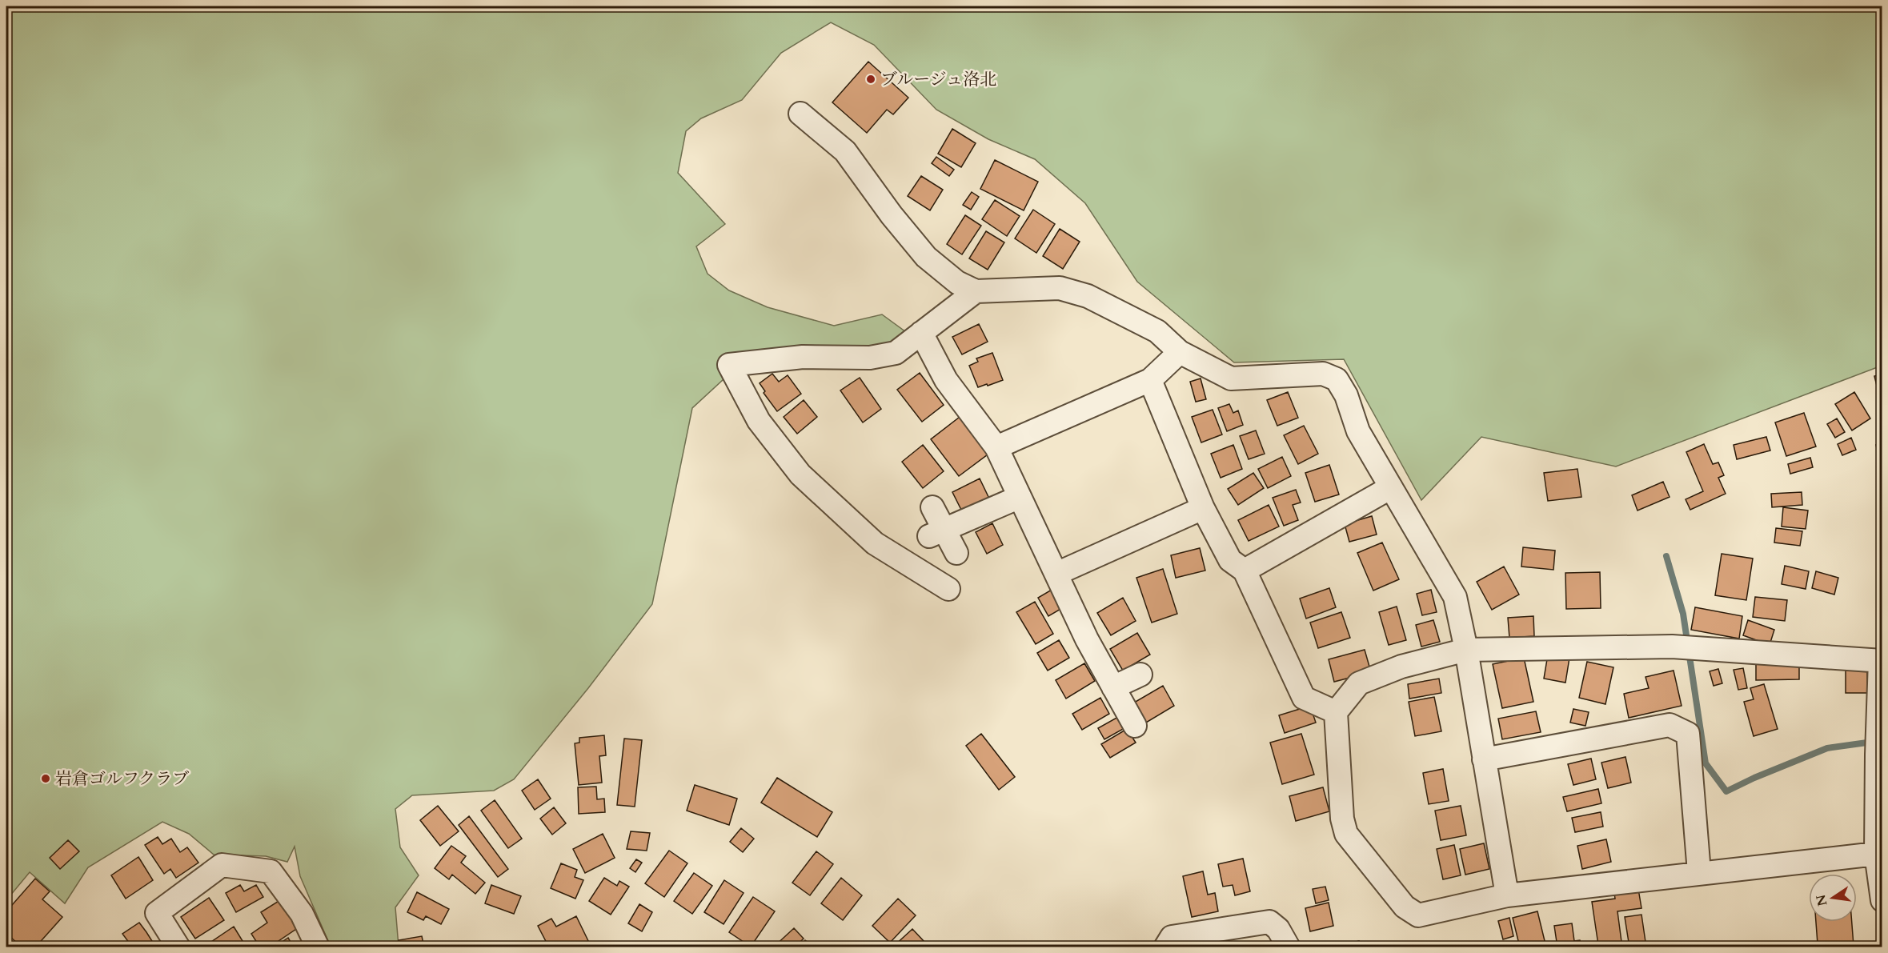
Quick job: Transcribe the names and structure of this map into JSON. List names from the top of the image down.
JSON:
{
  "places": ["ブルージュ洛北", "岩倉ゴルフクラブ"],
  "north": "left"
}
